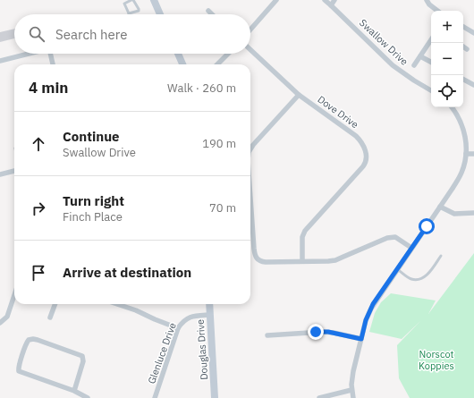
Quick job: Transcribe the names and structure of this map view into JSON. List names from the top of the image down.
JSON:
{
  "streets": {
    "street": [
      "Swallow Drive",
      "Dove Drive",
      "Douglas Drive",
      "Glenluce Drive"
    ]
  },
  "crossings": [
    ["Douglas Drive", "Glenluce Drive"]
  ],
  "parks": ["Norscot Koppies"],
  "page": {
    "map_buttons": ["+", "−"],
    "search": "Search here",
    "heading": ["4 min", "Walk · 260 m"],
    "list": [
      ["Continue", "Swallow Drive", "190 m"],
      ["Turn right", "Finch Place", "70 m"],
      "Arrive at destination"
    ]
  }
}
